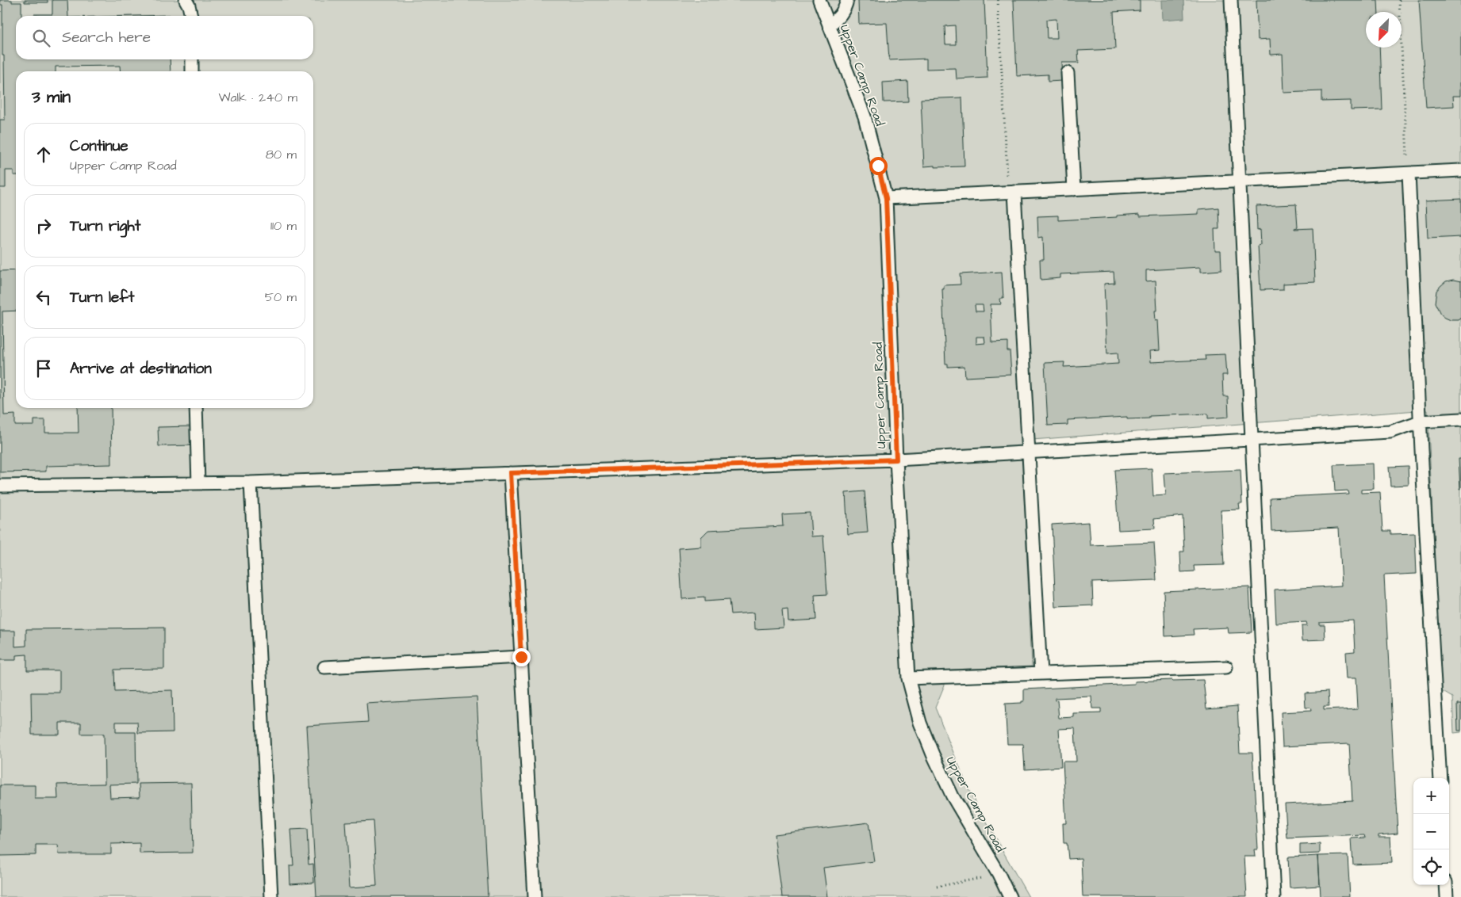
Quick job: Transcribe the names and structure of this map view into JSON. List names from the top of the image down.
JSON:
{
  "streets": {
    "lane": ["Upper Camp Road"]
  },
  "north": "bottom left",
  "page": {
    "search": "Search here",
    "heading": ["3 min", "Walk · 240 m"],
    "list": [
      ["Continue", "Upper Camp Road", "80 m"],
      ["Turn right", "110 m"],
      ["Turn left", "50 m"],
      "Arrive at destination"
    ],
    "map_buttons": ["+", "−"]
  }
}
